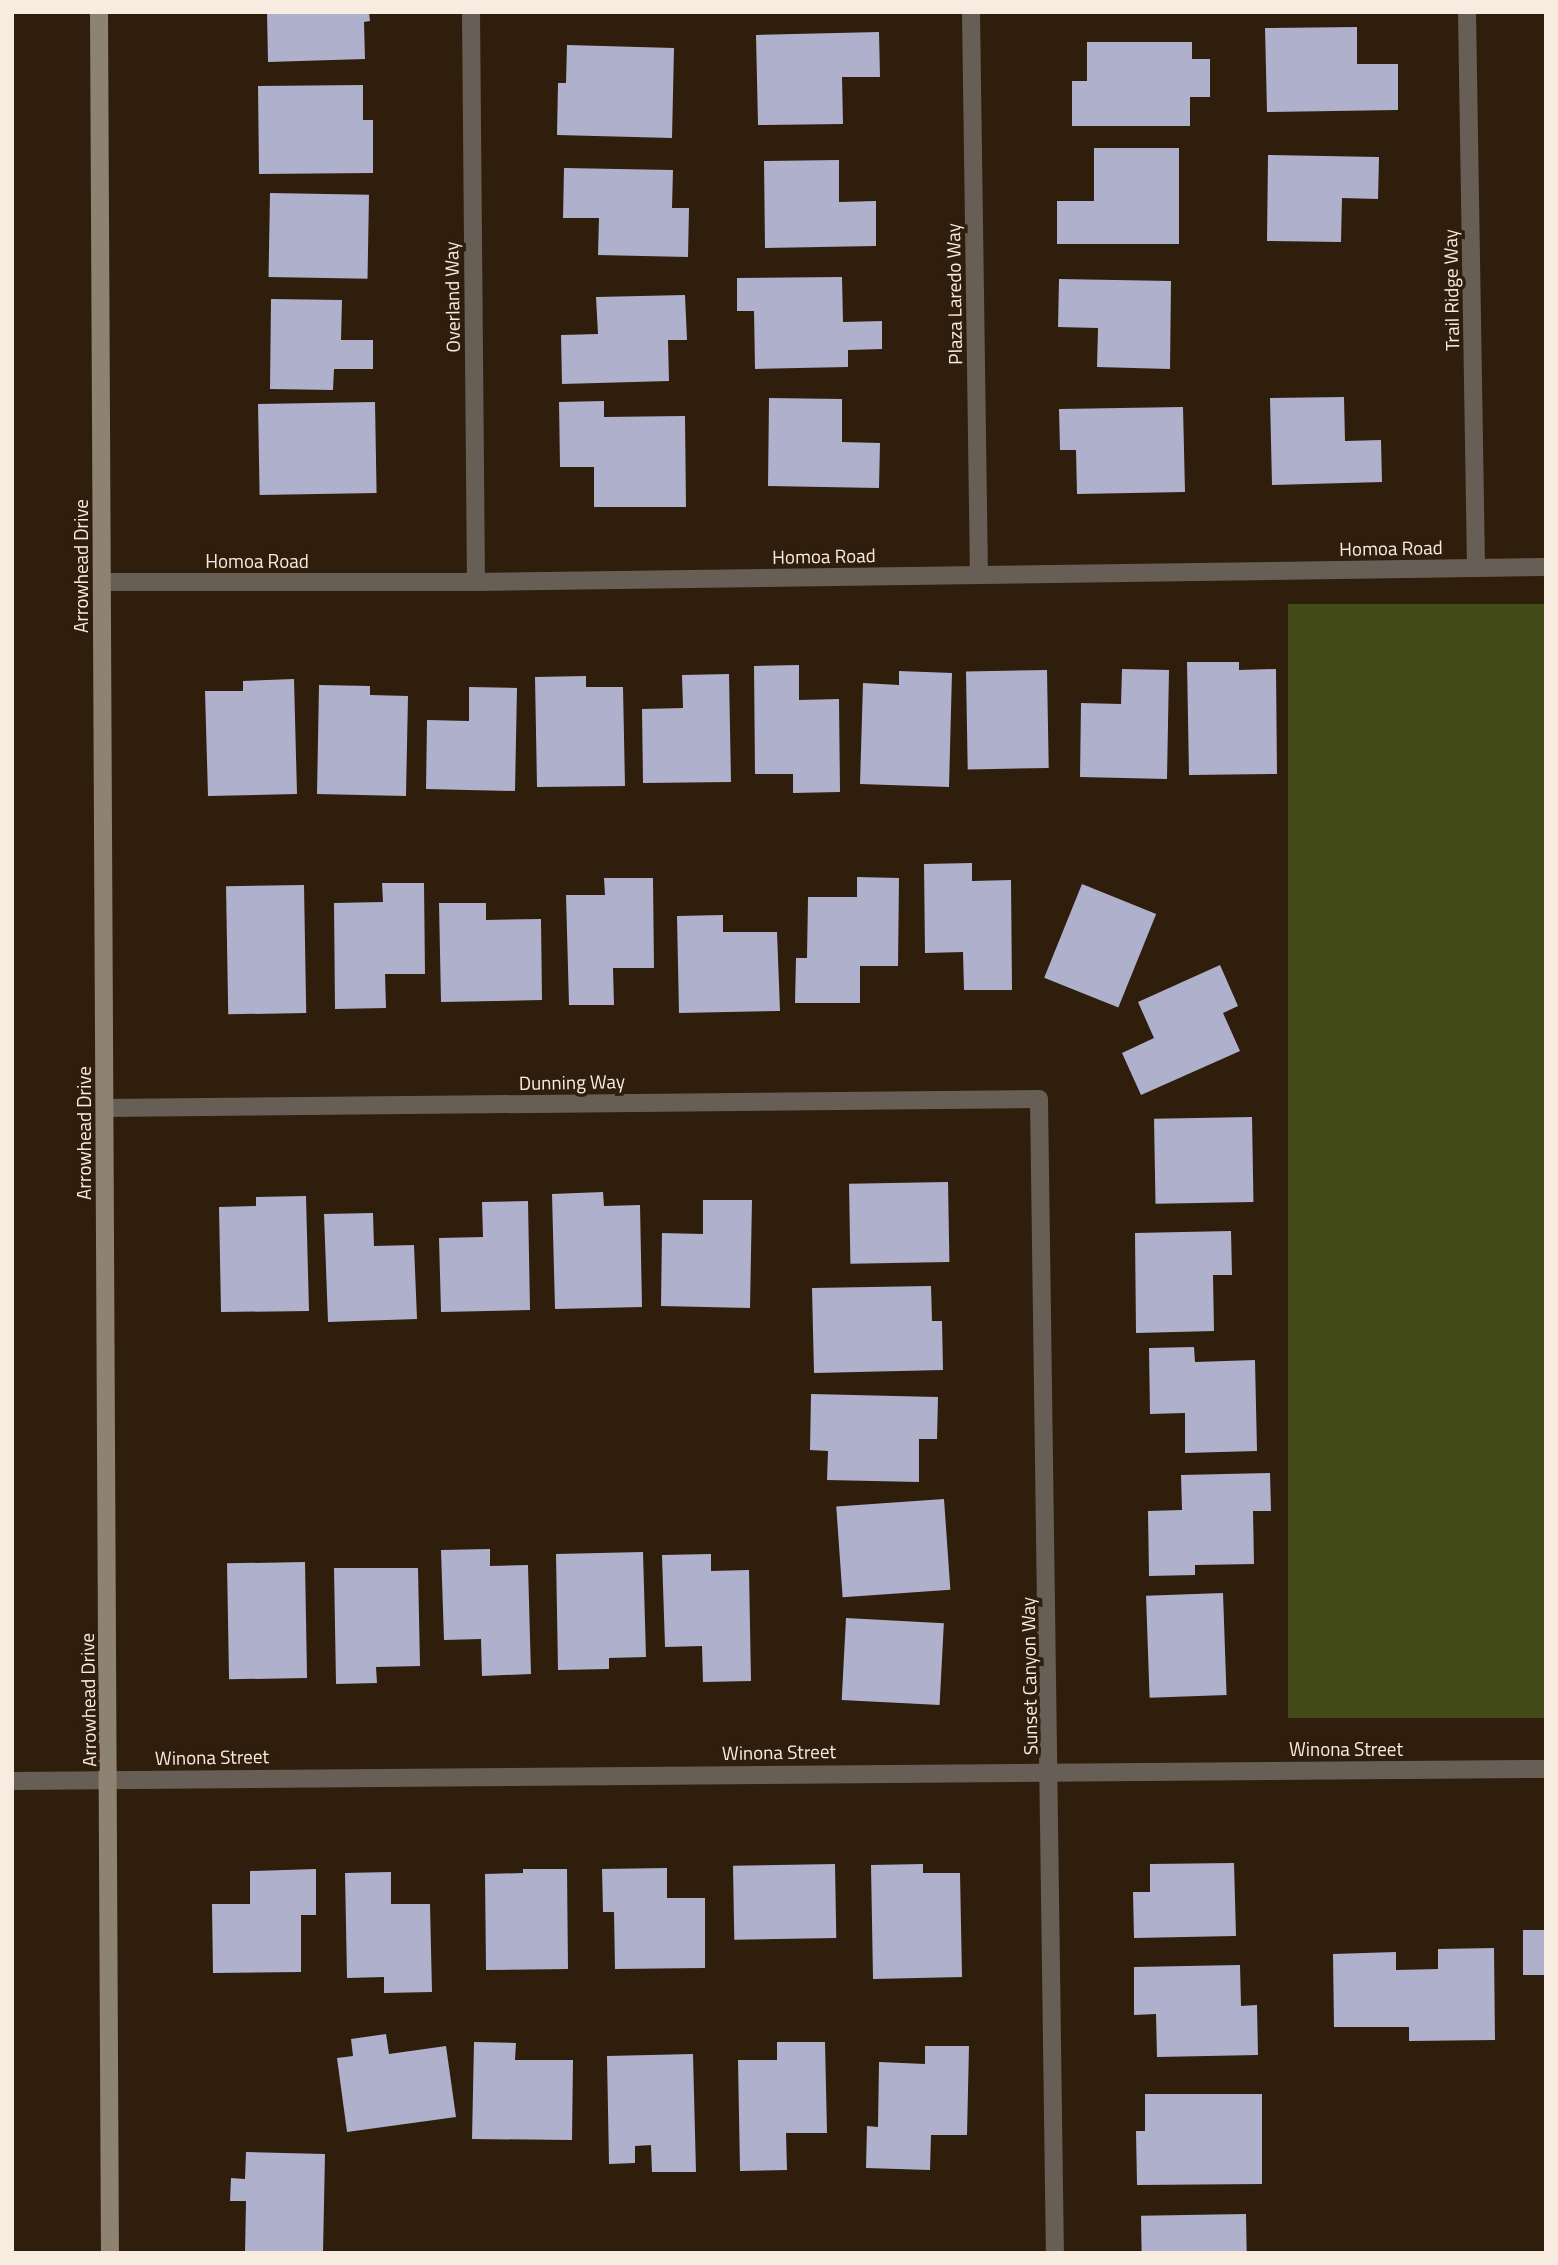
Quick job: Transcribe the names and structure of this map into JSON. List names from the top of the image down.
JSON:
{
  "streets": {
    "main road": ["Arrowhead Drive"],
    "street": [
      "Trail Ridge Way",
      "Plaza Laredo Way",
      "Overland Way",
      "Homoa Road",
      "Dunning Way",
      "Sunset Canyon Way",
      "Winona Street"
    ]
  },
  "crossings": [
    ["Trail Ridge Way", "Homoa Road"],
    ["Plaza Laredo Way", "Homoa Road"],
    ["Overland Way", "Homoa Road"],
    ["Homoa Road", "Arrowhead Drive"],
    ["Arrowhead Drive", "Dunning Way"],
    ["Arrowhead Drive", "Winona Street"],
    ["Dunning Way", "Sunset Canyon Way"],
    ["Sunset Canyon Way", "Winona Street"]
  ]
}
